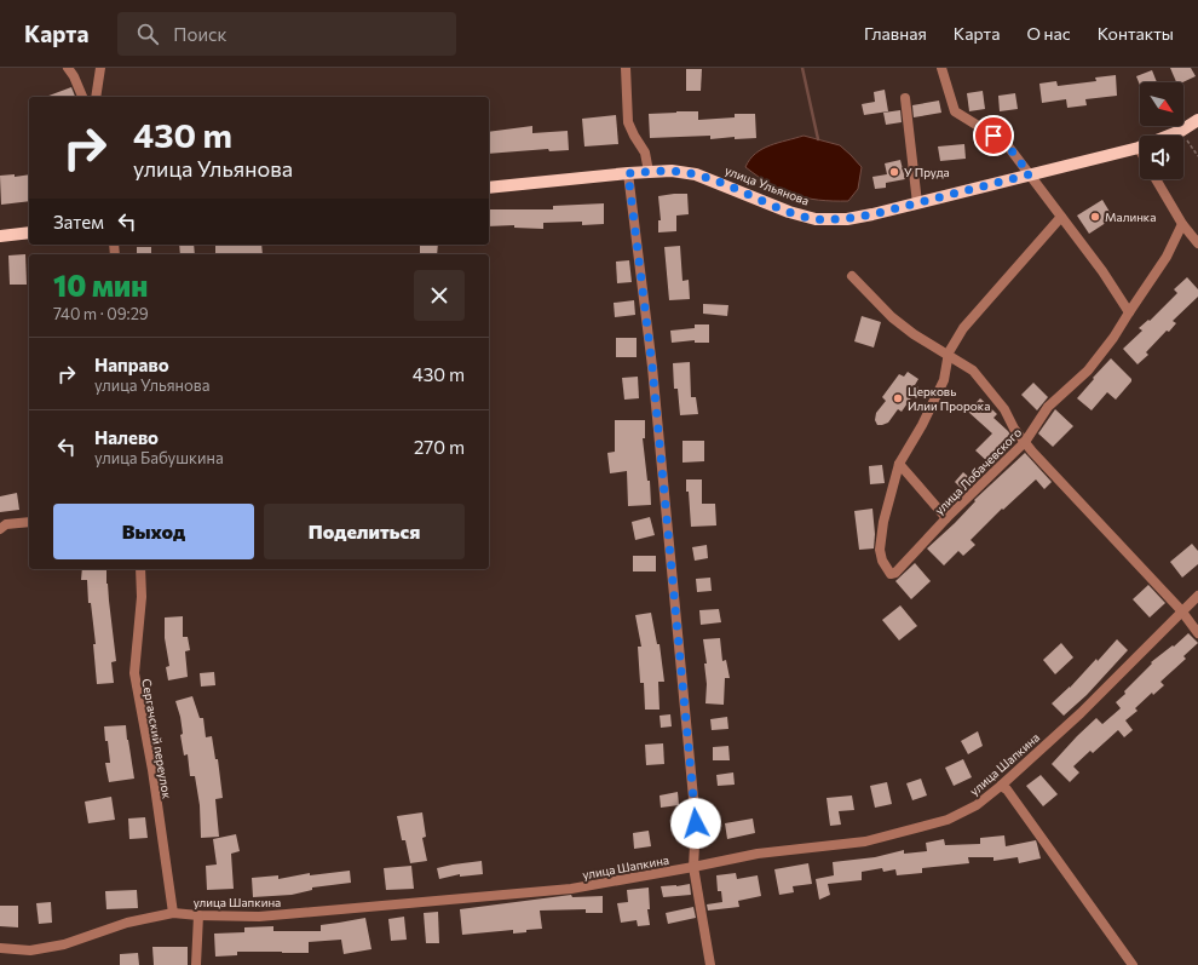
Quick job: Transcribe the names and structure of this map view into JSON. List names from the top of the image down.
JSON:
{
  "streets": {
    "main road": ["улица Ульянова"],
    "street": ["улица Лобачевского", "Сергачский переулок", "улица Шапкина"]
  },
  "crossings": [
    ["Сергачский переулок", "улица Шапкина"]
  ],
  "places": ["У Пруда", "Малинка", "Церковь Илии Пророка"],
  "north": "bottom right",
  "page": {
    "header": "Карта",
    "search": "Поиск",
    "nav": [
      "Главная",
      "Карта",
      "О нас",
      "Контакты"
    ],
    "turn": ["430 m", "улица Ульянова"],
    "then": "Затем",
    "heading": ["10 мин", "740 m · 09:29"],
    "list": [
      {
        "name": "Направо",
        "note": "улица Ульянова",
        "value": "430 m"
      },
      {
        "name": "Налево",
        "note": "улица Бабушкина",
        "value": "270 m"
      }
    ],
    "buttons": ["Выход", "Поделиться"]
  }
}
